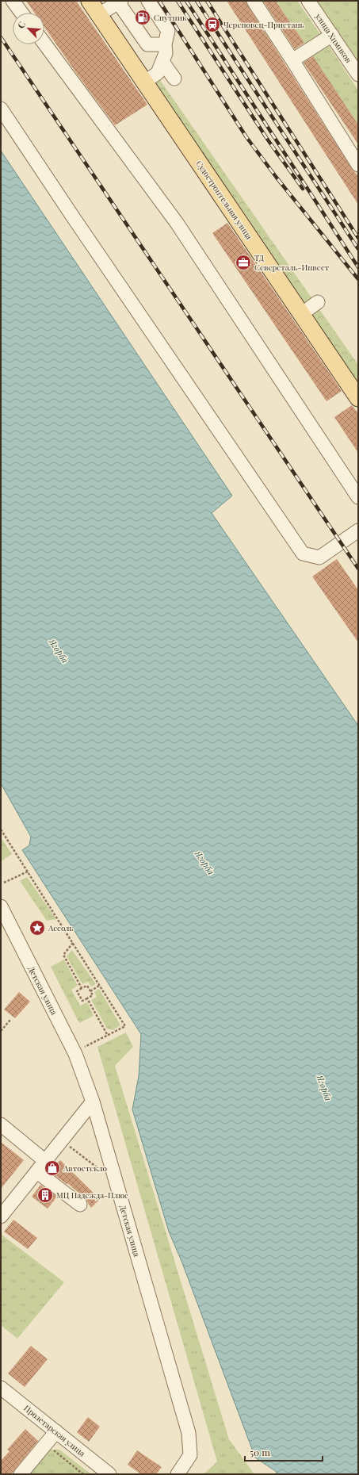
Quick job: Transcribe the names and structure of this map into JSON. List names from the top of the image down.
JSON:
{
  "streets": {
    "main road": ["Судостроительная улица"],
    "street": ["улица Химиков", "Детская улица", "Пролетарская улица"]
  },
  "water": ["Ягорба"],
  "places": {
    "fuel station": ["Спутник"],
    "station": ["Череповец-Пристань"],
    "office": ["ТД Северсталь-Инвест"],
    "place": ["Ассоль"],
    "shop": ["Автостекло"],
    "building": ["МЦ Надежда-Плюс"]
  },
  "scale_bar": "50 m",
  "north": "top left"
}
